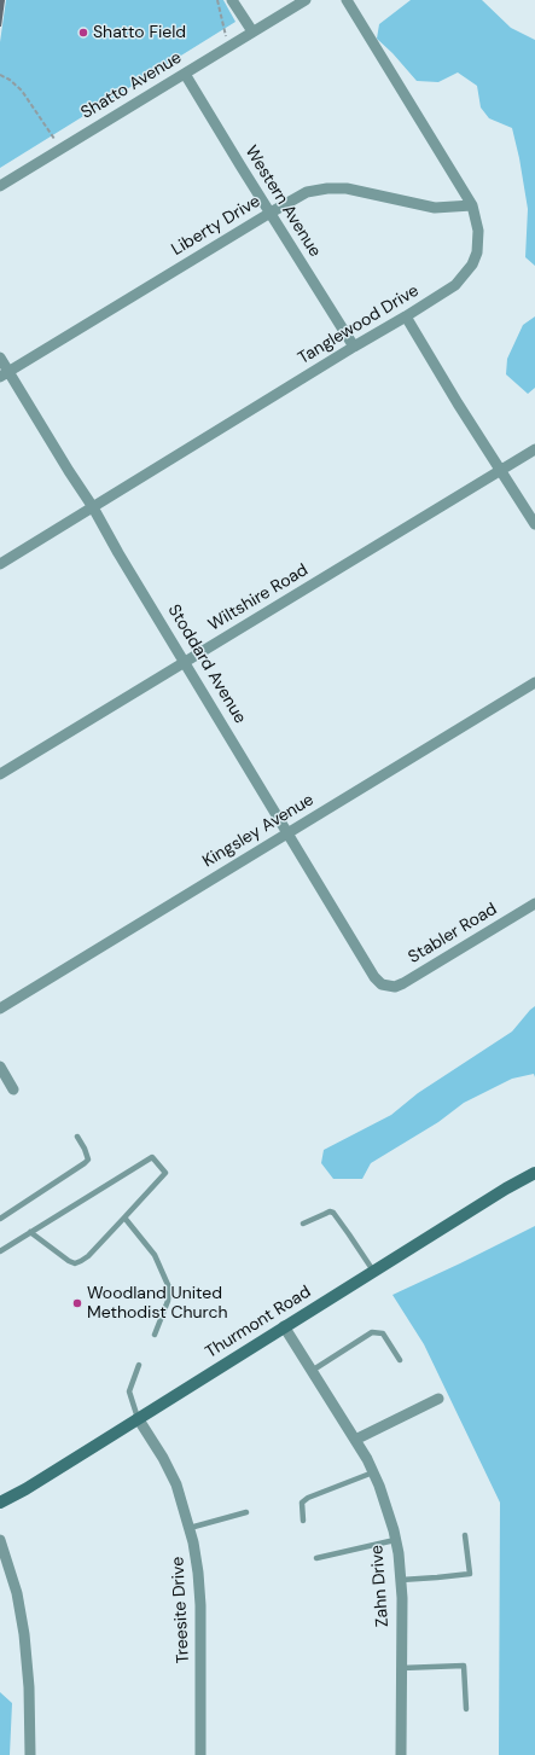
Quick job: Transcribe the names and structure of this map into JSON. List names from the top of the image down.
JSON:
{
  "streets": {
    "street": [
      "Shatto Avenue",
      "Western Avenue",
      "Liberty Drive",
      "Tanglewood Drive",
      "Wiltshire Road",
      "Stoddard Avenue",
      "Kingsley Avenue",
      "Stabler Road",
      "Thurmont Road",
      "Zahn Drive",
      "Treesite Drive"
    ]
  },
  "crossings": [
    ["Shatto Avenue", "Western Avenue"],
    ["Western Avenue", "Liberty Drive"],
    ["Western Avenue", "Tanglewood Drive"],
    ["Liberty Drive", "Tanglewood Drive"],
    ["Liberty Drive", "Stoddard Avenue"],
    ["Tanglewood Drive", "Stoddard Avenue"],
    ["Wiltshire Road", "Stoddard Avenue"],
    ["Stoddard Avenue", "Kingsley Avenue"],
    ["Stoddard Avenue", "Stabler Road"],
    ["Thurmont Road", "Zahn Drive"],
    ["Thurmont Road", "Treesite Drive"]
  ],
  "places": ["Shatto Field", "Woodland United Methodist Church"]
}
